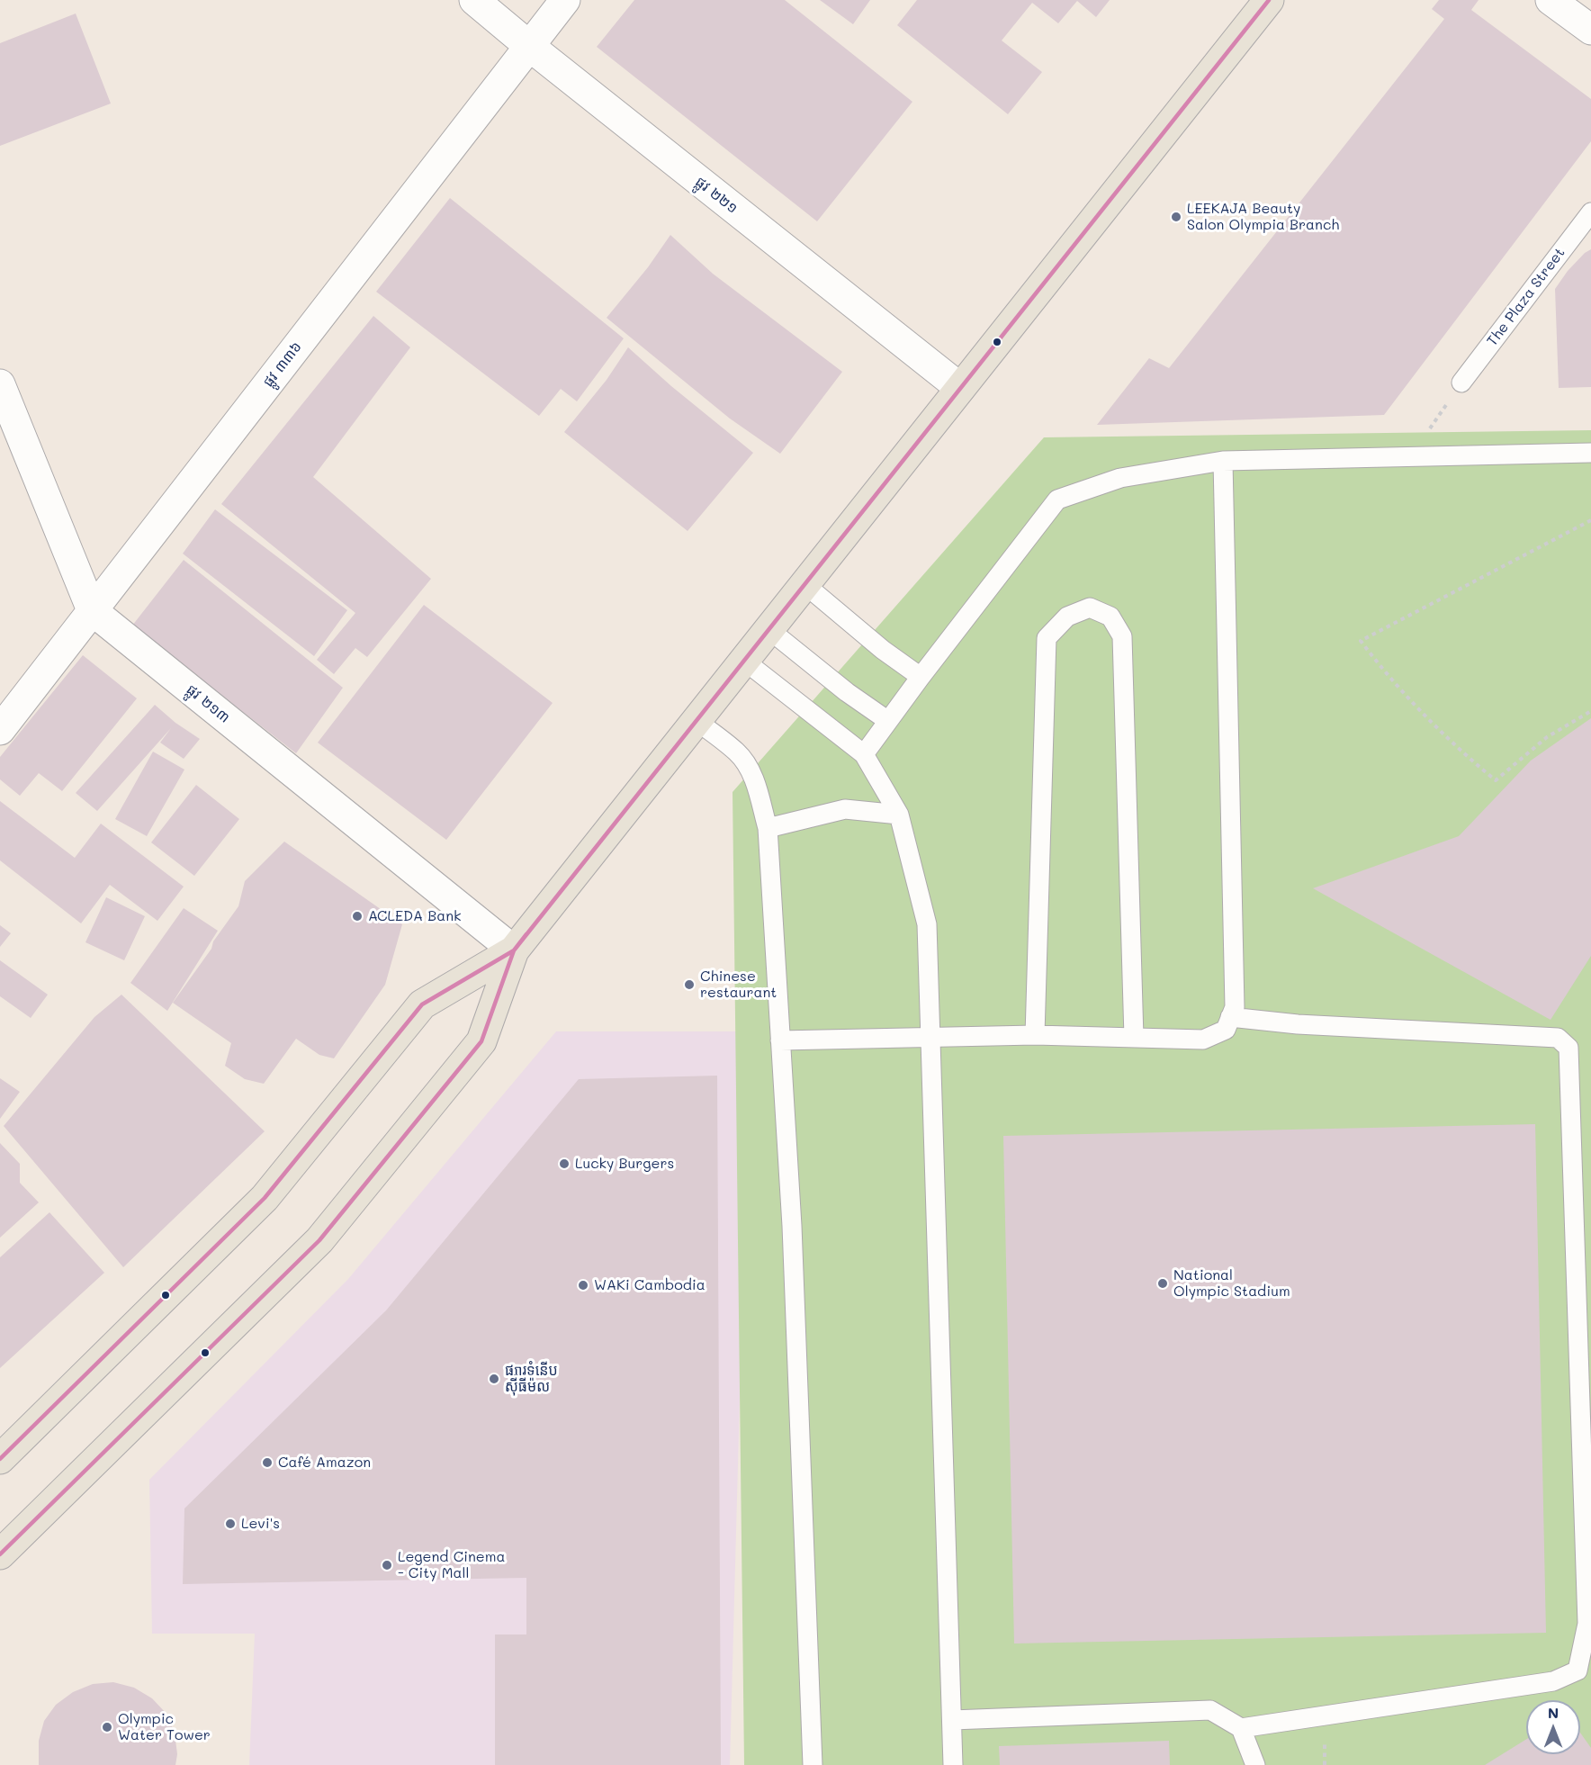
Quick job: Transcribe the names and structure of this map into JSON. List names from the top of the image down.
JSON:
{
  "streets": {
    "street": ["ផ្លូវ ២២១", "ផ្លូវ ៣៣៦", "ផ្លូវ ២១៣"],
    "lane": ["The Plaza Street"]
  },
  "crossings": [
    ["ផ្លូវ ២២១", "ផ្លូវ ៣៣៦"],
    ["ផ្លូវ ៣៣៦", "ផ្លូវ ២១៣"]
  ],
  "places": [
    "LEEKAJA Beauty Salon Olympia Branch",
    "ACLEDA Bank",
    "Chinese restaurant",
    "Lucky Burgers",
    "National Olympic Stadium",
    "WAKi Cambodia",
    "ផ្សារទំនើប ស៊ីធីម៉ល",
    "Café Amazon",
    "Levi's",
    "Legend Cinema - City Mall",
    "Olympic Water Tower"
  ],
  "north": "top"
}
